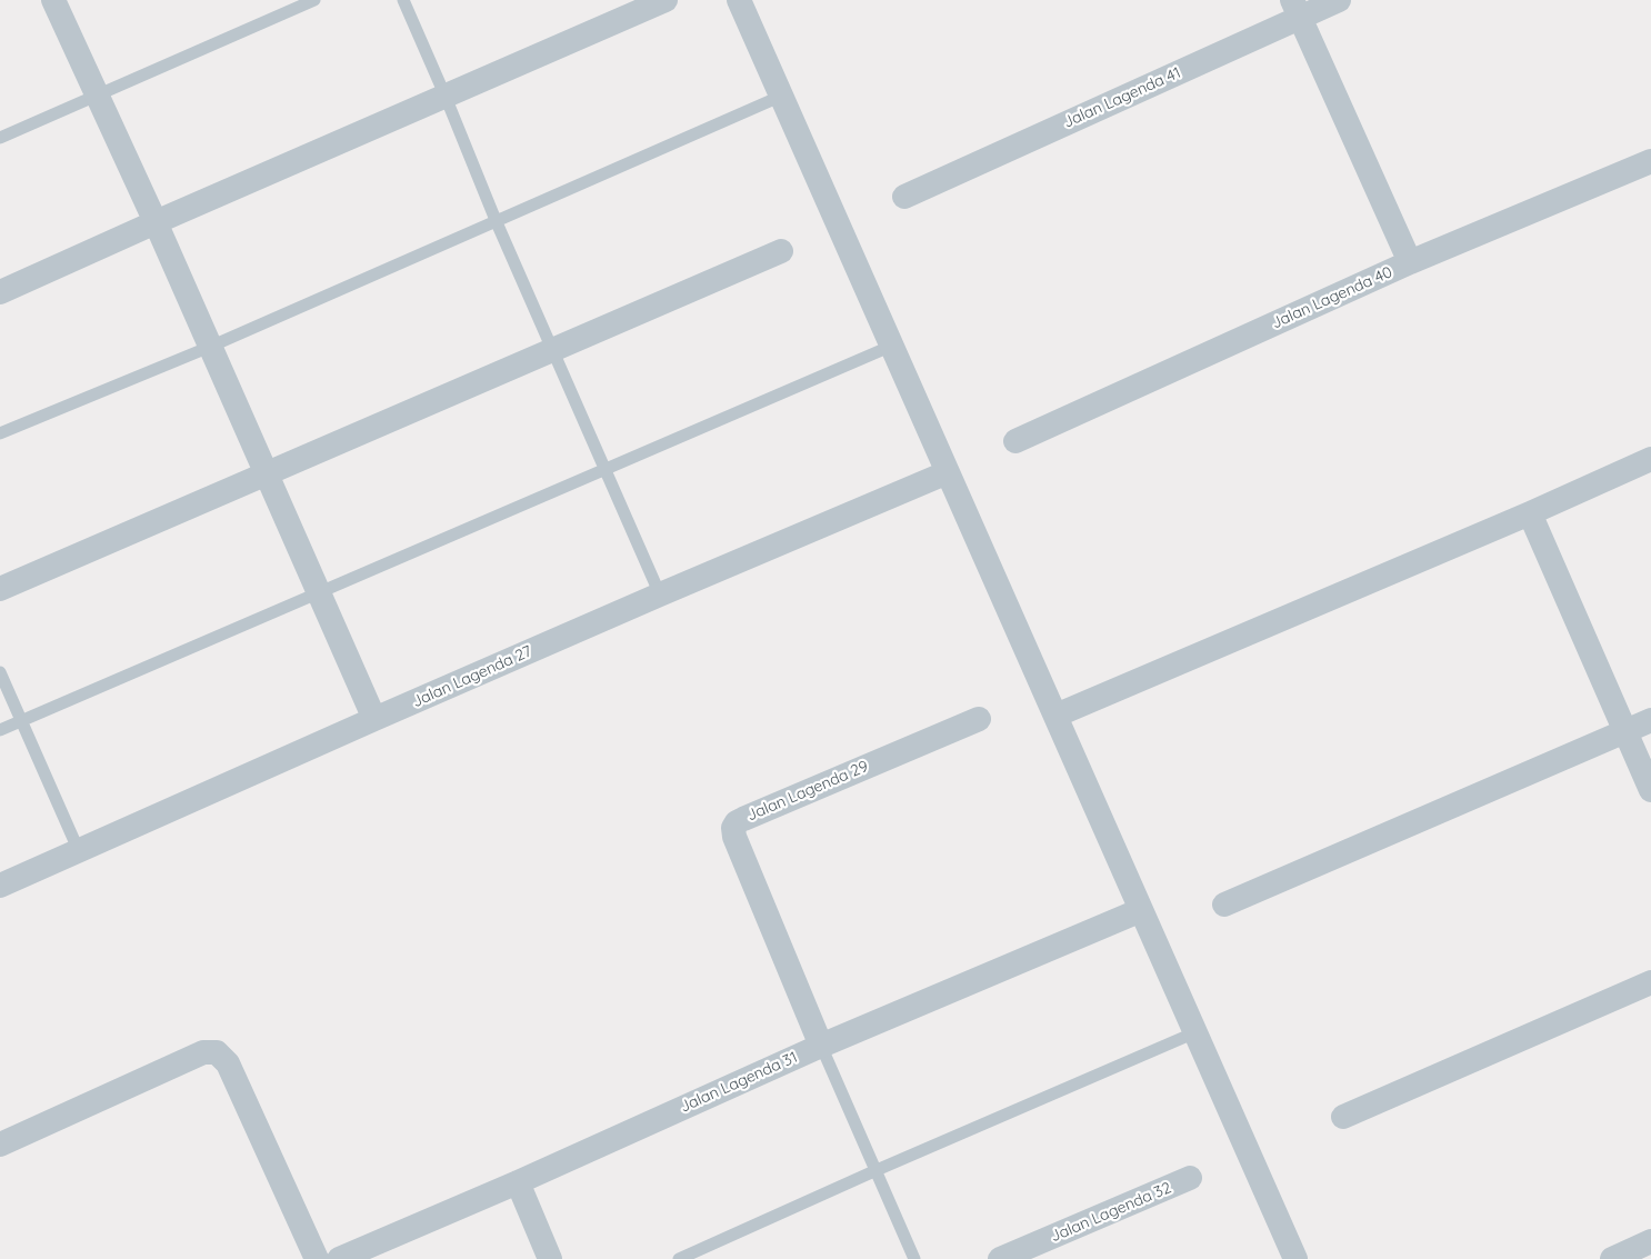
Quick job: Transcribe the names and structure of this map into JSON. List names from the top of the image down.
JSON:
{
  "streets": {
    "street": [
      "Jalan Lagenda 41",
      "Jalan Lagenda 40",
      "Jalan Lagenda 27",
      "Jalan Lagenda 29",
      "Jalan Lagenda 31",
      "Jalan Lagenda 32"
    ]
  },
  "crossings": [
    ["Jalan Lagenda 29", "Jalan Lagenda 31"]
  ]
}
